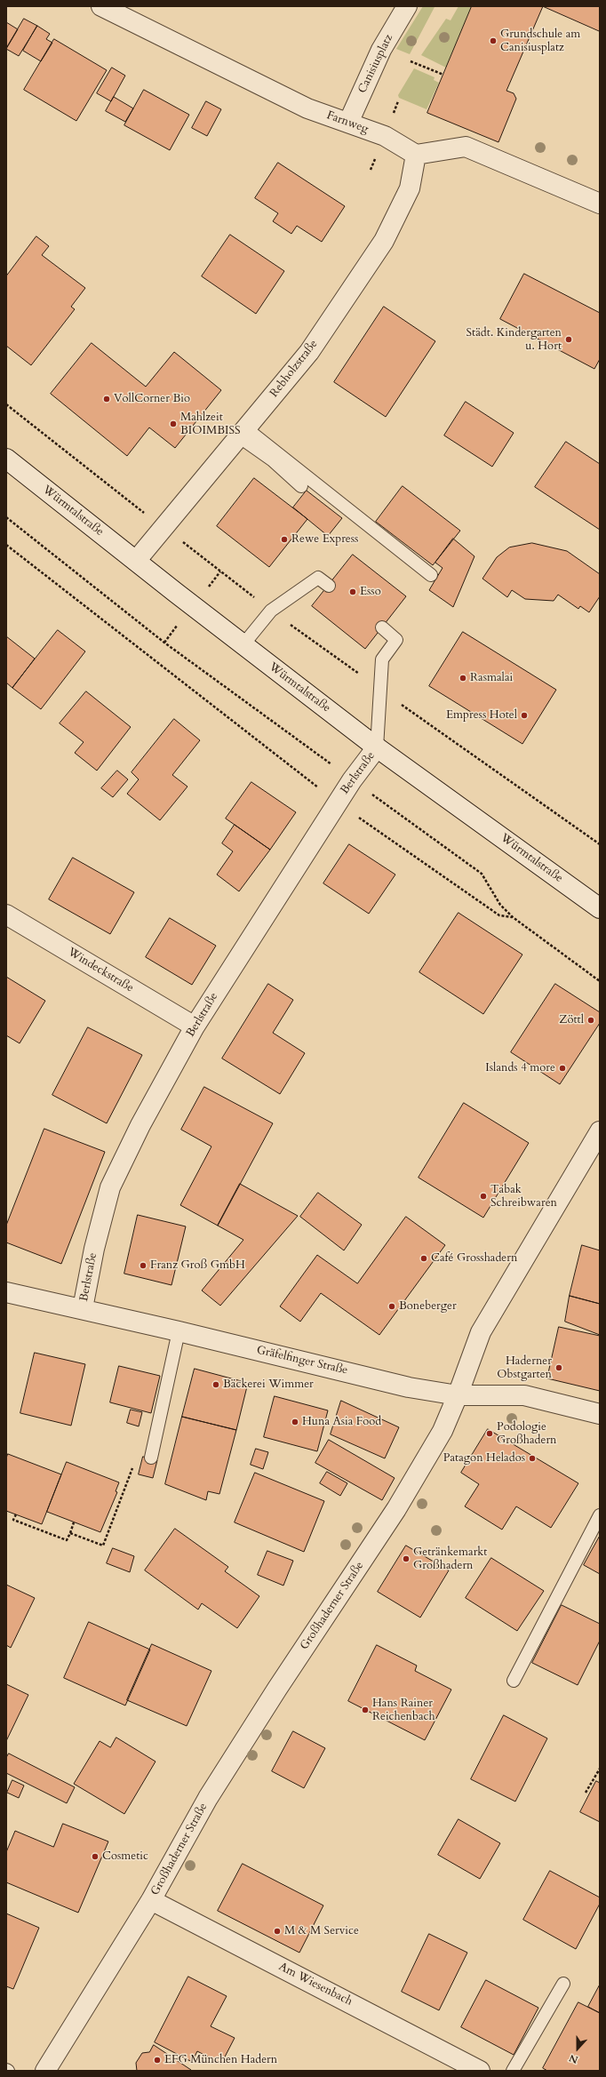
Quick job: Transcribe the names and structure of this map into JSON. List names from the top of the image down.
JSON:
{
  "streets": {
    "street": [
      "Canisiusplatz",
      "Farnweg",
      "Rebholzstraße",
      "Würmtalstraße",
      "Berlstraße",
      "Windeckstraße",
      "Gräfelfinger Straße",
      "Großhaderner Straße",
      "Am Wiesenbach"
    ]
  },
  "crossings": [
    ["Canisiusplatz", "Farnweg"],
    ["Farnweg", "Rebholzstraße"],
    ["Rebholzstraße", "Würmtalstraße"],
    ["Würmtalstraße", "Berlstraße"],
    ["Berlstraße", "Windeckstraße"],
    ["Berlstraße", "Gräfelfinger Straße"],
    ["Gräfelfinger Straße", "Großhaderner Straße"],
    ["Großhaderner Straße", "Am Wiesenbach"]
  ],
  "places": [
    "Grundschule am Canisiusplatz",
    "Städt. Kindergarten u. Hort",
    "VollCorner Bio",
    "Mahlzeit BIOIMBISS",
    "Rewe Express",
    "Esso",
    "Rasmalai",
    "Empress Hotel",
    "Zöttl",
    "Islands 4 more",
    "Tabak Schreibwaren",
    "Café Grosshadern",
    "Franz Groß GmbH",
    "Boneberger",
    "Haderner Obstgarten",
    "Bäckerei Wimmer",
    "Huna Asia Food",
    "Podologie Großhadern",
    "Patagon Helados",
    "Getränkemarkt Großhadern",
    "Hans Rainer Reichenbach",
    "Cosmetic",
    "M & M Service",
    "EFG München Hadern"
  ],
  "north": "bottom"
}
